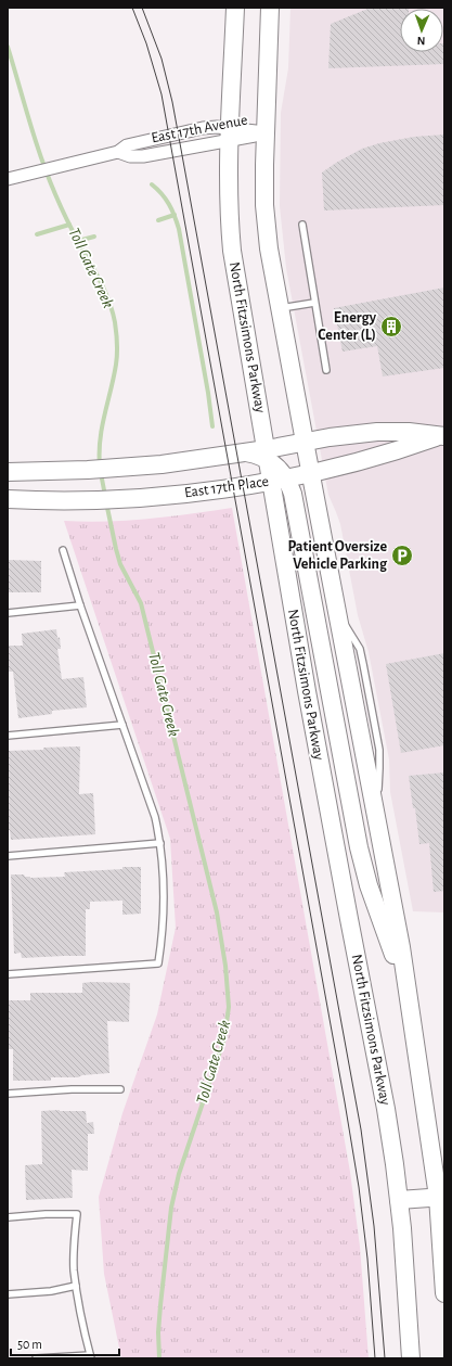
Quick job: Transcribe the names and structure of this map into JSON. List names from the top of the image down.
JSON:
{
  "streets": {
    "main road": ["North Fitzsimons Parkway", "East 17th Place"],
    "street": ["East 17th Avenue"]
  },
  "crossings": [
    ["East 17th Avenue", "North Fitzsimons Parkway"],
    ["North Fitzsimons Parkway", "East 17th Place"]
  ],
  "water": ["Toll Gate Creek"],
  "places": {
    "building": ["Energy Center (L)"],
    "parking": ["Patient Oversize Vehicle Parking"]
  },
  "scale_bar": "50 m",
  "north": "bottom"
}
